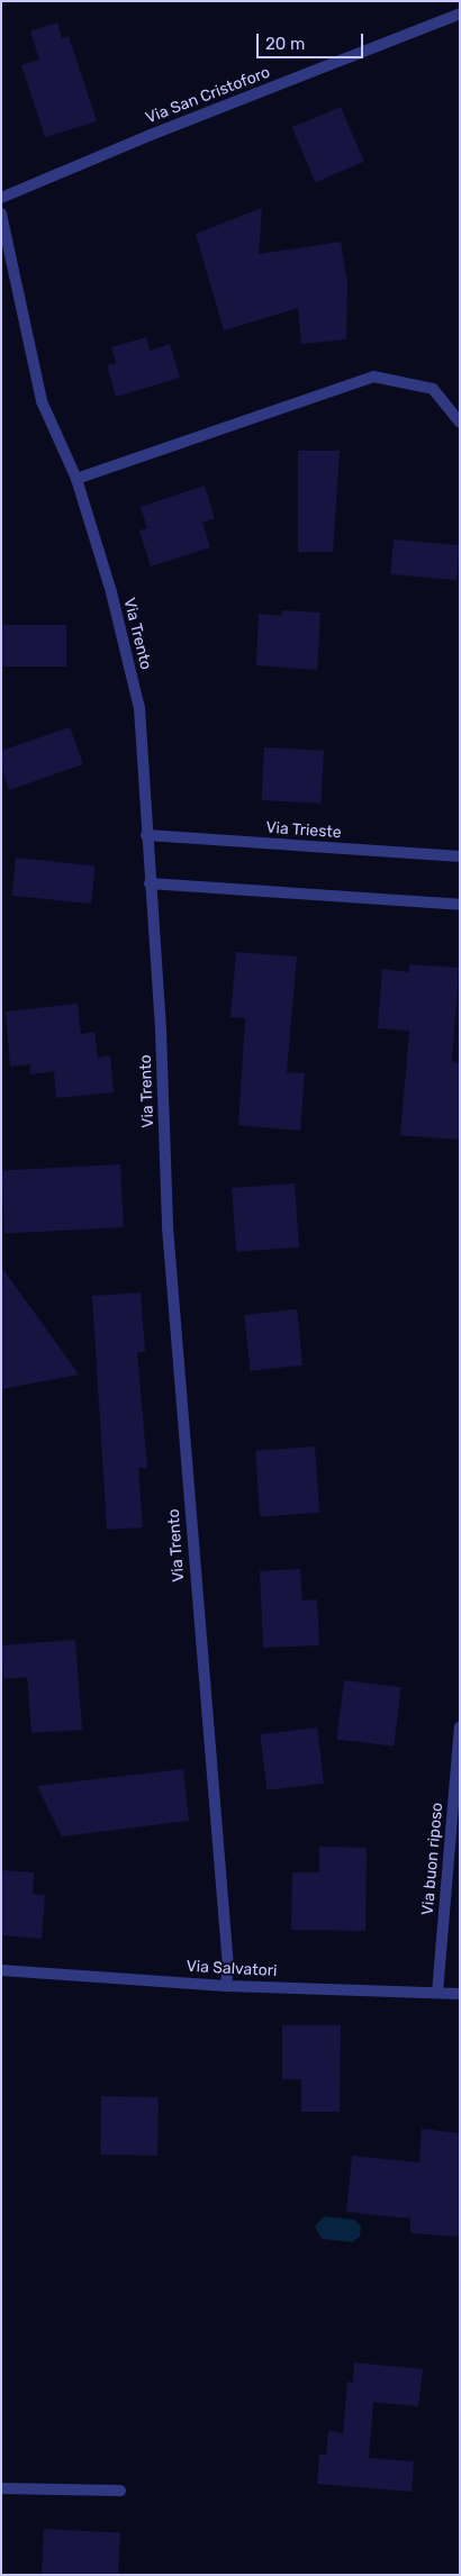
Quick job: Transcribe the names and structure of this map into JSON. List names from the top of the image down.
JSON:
{
  "streets": {
    "street": [
      "Via San Cristoforo",
      "Via Trento",
      "Via Trieste",
      "Via buon riposo",
      "Via Salvatori"
    ]
  },
  "crossings": [
    ["Via Trento", "Via Trieste"],
    ["Via Trento", "Via Salvatori"],
    ["Via buon riposo", "Via Salvatori"]
  ],
  "scale_bar": "20 m"
}
